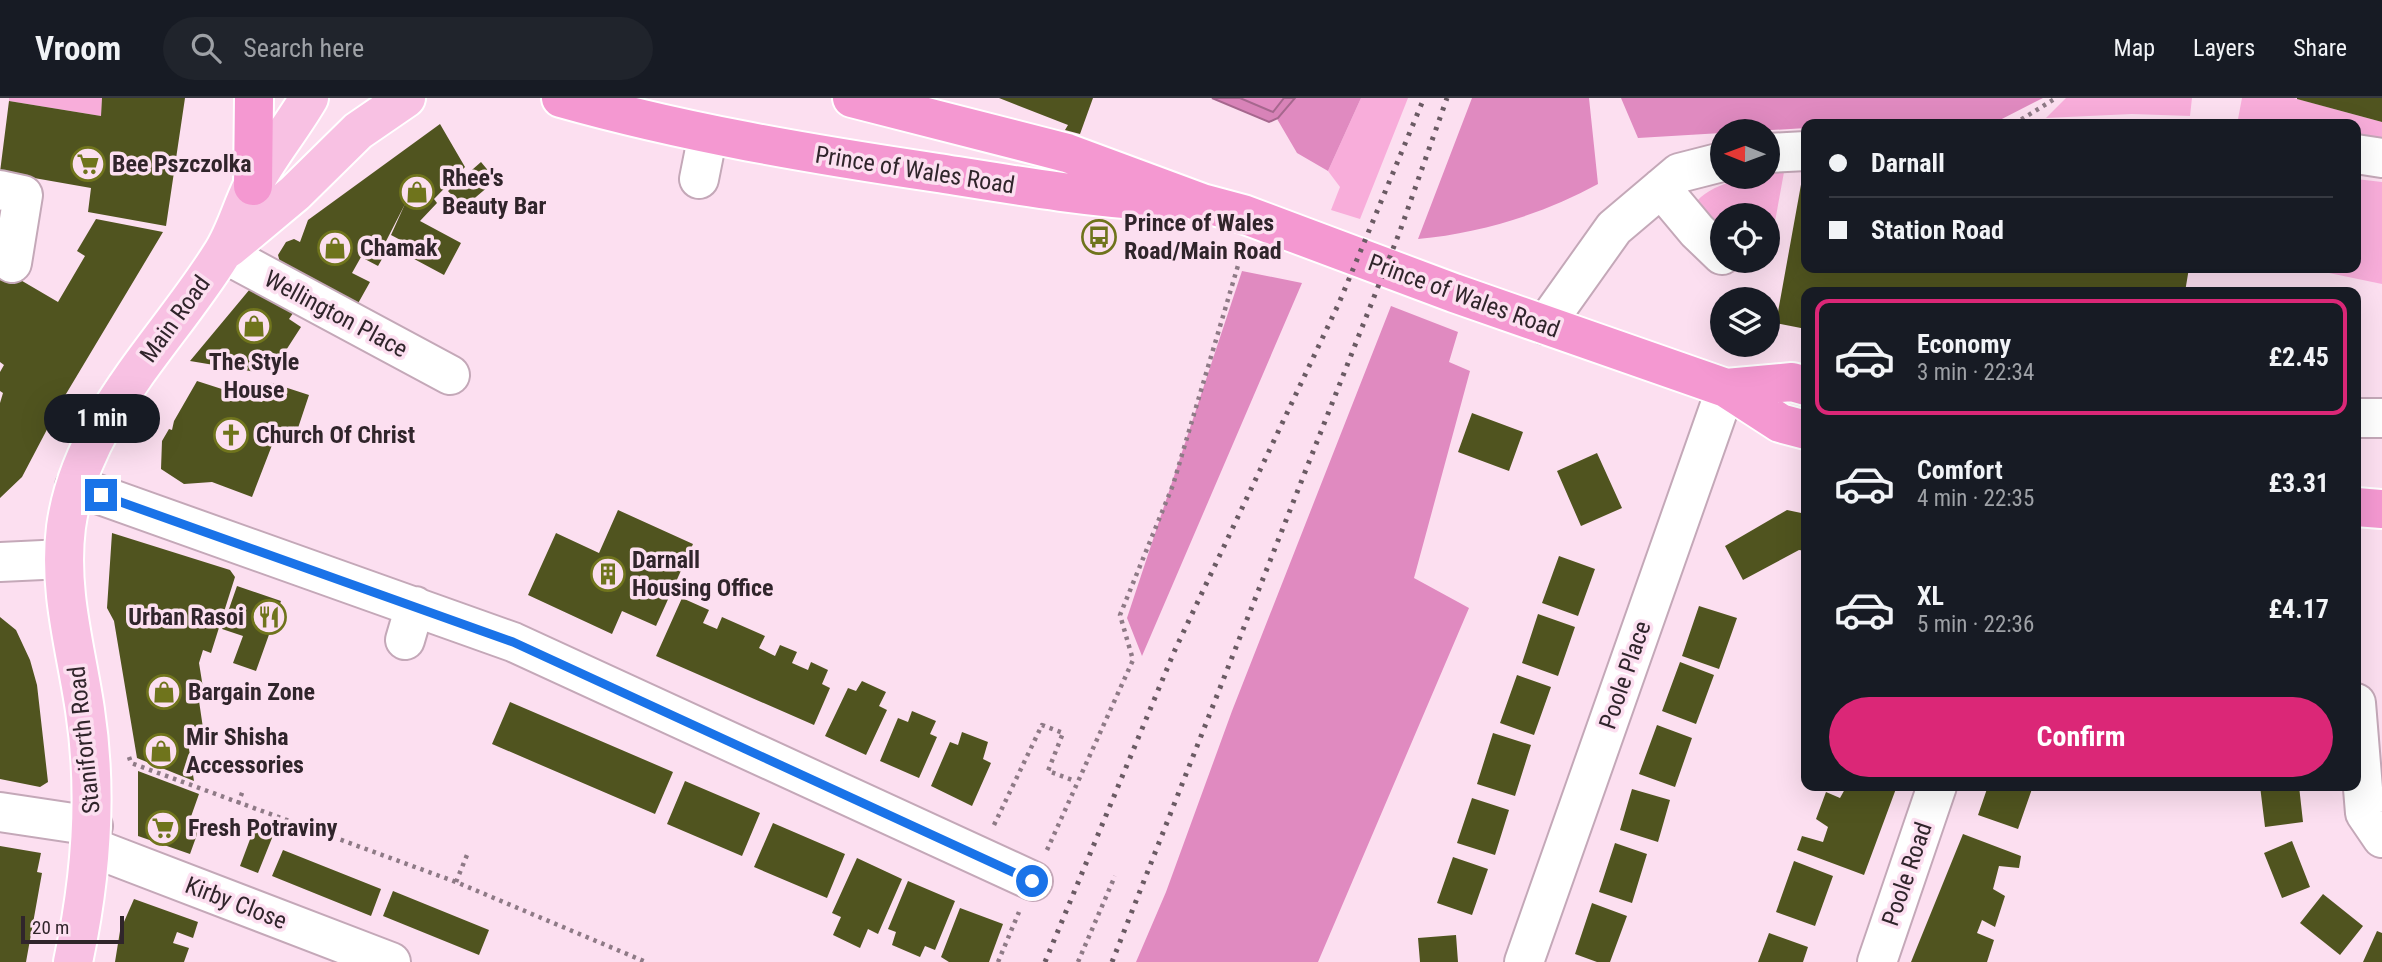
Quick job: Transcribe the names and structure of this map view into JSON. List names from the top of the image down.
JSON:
{
  "streets": {
    "highway": ["Prince of Wales Road"],
    "main road": ["Main Road", "Staniforth Road"],
    "street": [
      "Wellington Place",
      "Poole Place",
      "Poole Road",
      "Kirby Close"
    ]
  },
  "crossings": [
    ["Prince of Wales Road", "Poole Place"],
    ["Wellington Place", "Main Road"],
    ["Main Road", "Staniforth Road"],
    ["Staniforth Road", "Kirby Close"]
  ],
  "places": {
    "supermarket": ["Bee Pszczolka", "Fresh Potraviny"],
    "shop": [
      "Rhee's Beauty Bar",
      "Chamak",
      "The Style House",
      "Bargain Zone",
      "Mir Shisha Accessories"
    ],
    "bus stop": ["Prince of Wales Road/Main Road"],
    "church": ["Church Of Christ"],
    "building": ["Darnall Housing Office"],
    "restaurant": ["Urban Rasoi"]
  },
  "scale_bar": "20 m",
  "north": "left",
  "page": {
    "header": "Vroom",
    "search": "Search here",
    "nav": ["Map", "Layers", "Share"],
    "banner": ["Darnall", "Station Road"],
    "list": [
      {
        "name": "Economy",
        "note": "3 min · 22:34",
        "value": "£2.45"
      },
      {
        "name": "Comfort",
        "note": "4 min · 22:35",
        "value": "£3.31"
      },
      {
        "name": "XL",
        "note": "5 min · 22:36",
        "value": "£4.17"
      }
    ],
    "bubble": "1 min",
    "buttons": "Confirm",
    "scale": "20 m"
  }
}
